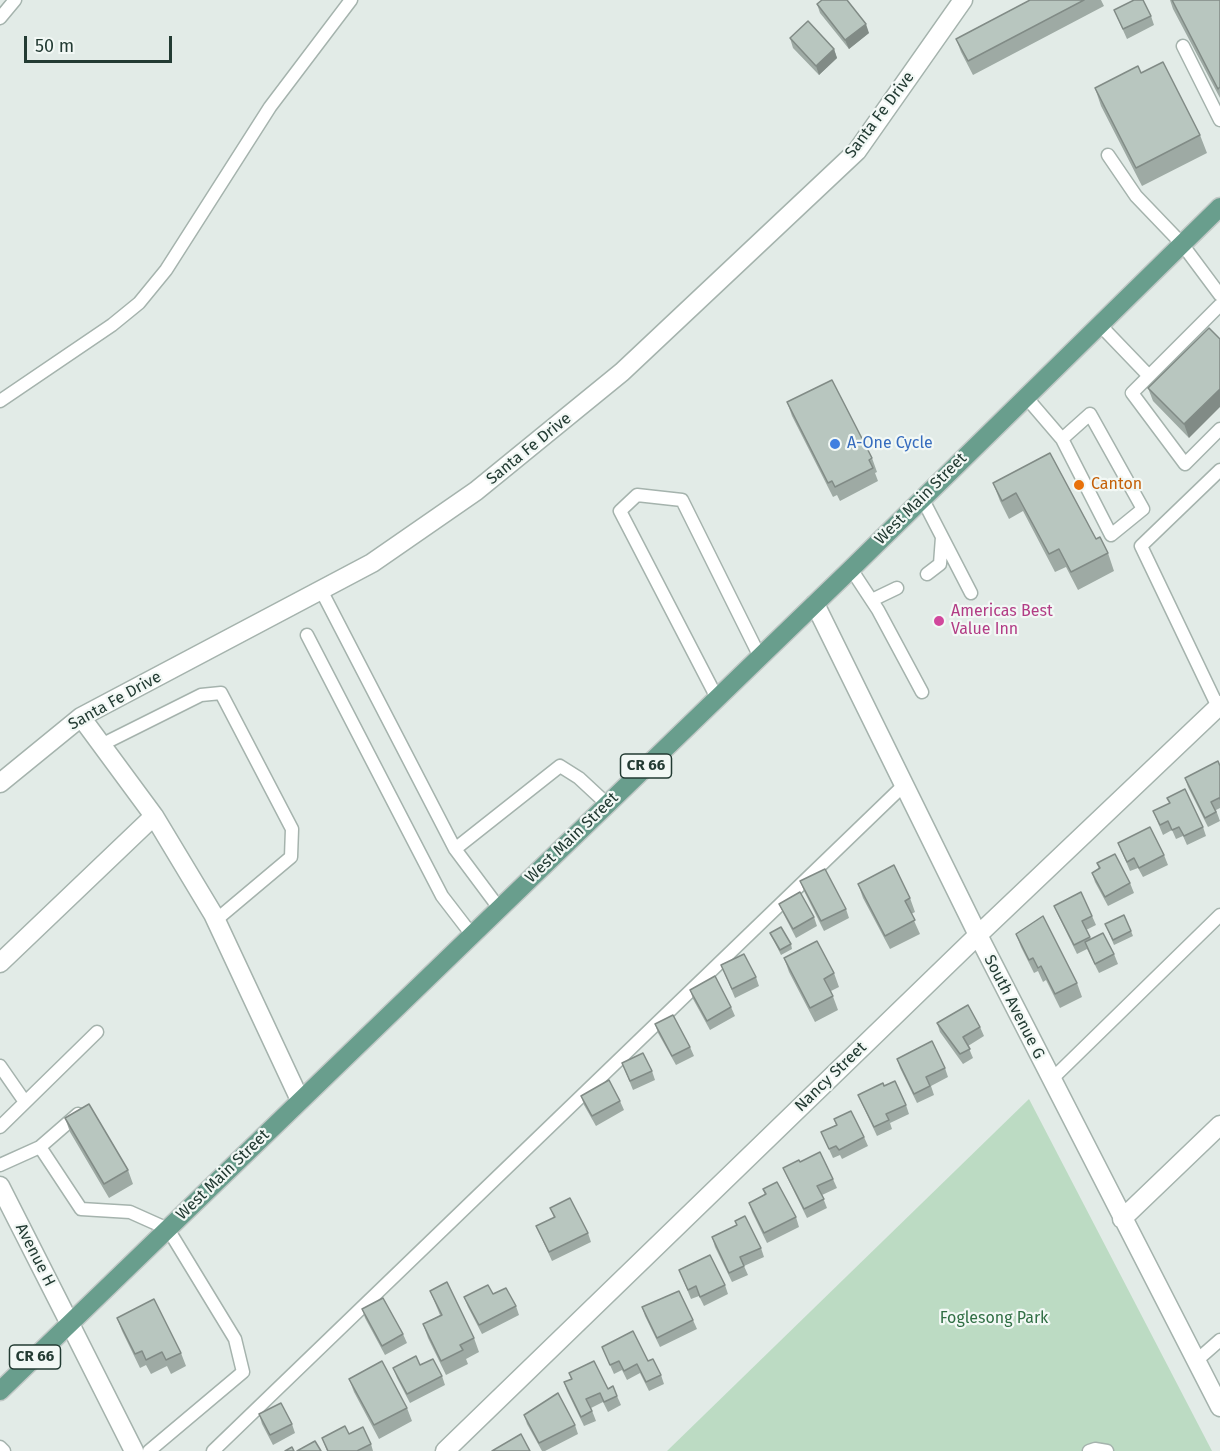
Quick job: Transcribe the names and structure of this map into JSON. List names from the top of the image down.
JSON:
{
  "streets": {
    "main road": ["West Main Street", "CR 66"],
    "street": [
      "Santa Fe Drive",
      "South Avenue G",
      "Nancy Street",
      "Avenue H"
    ]
  },
  "crossings": [
    ["West Main Street", "South Avenue G"],
    ["West Main Street", "Avenue H"],
    ["South Avenue G", "Nancy Street"]
  ],
  "parks": ["Foglesong Park"],
  "places": ["A-One Cycle", "Canton", "Americas Best Value Inn"],
  "scale_bar": "50 m"
}
